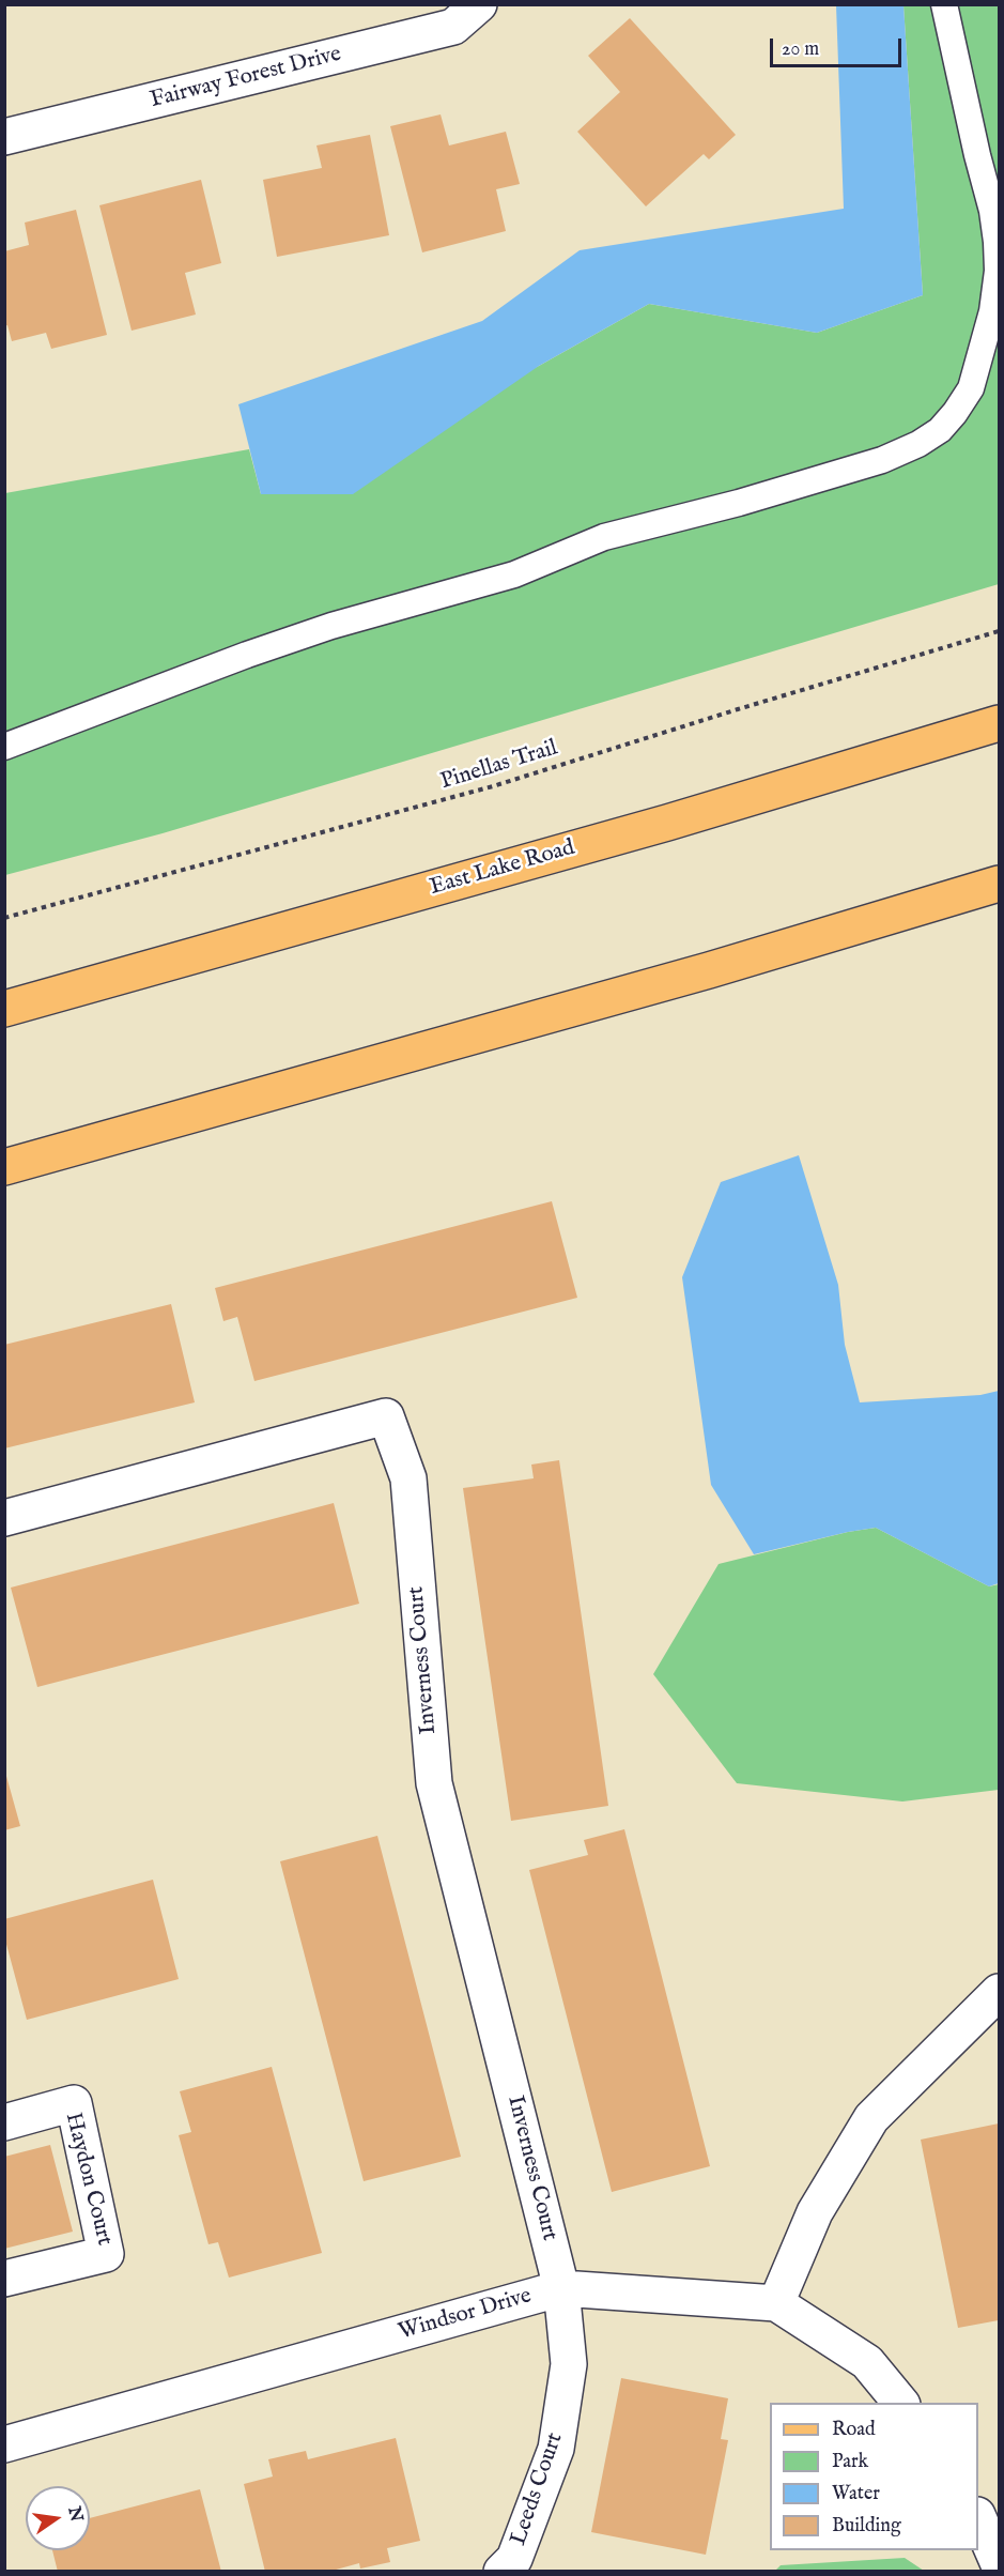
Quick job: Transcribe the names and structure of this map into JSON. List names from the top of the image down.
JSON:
{
  "streets": {
    "main road": ["East Lake Road"],
    "street": [
      "Fairway Forest Drive",
      "Inverness Court",
      "Haydon Court",
      "Windsor Drive",
      "Leeds Court"
    ],
    "path": ["Pinellas Trail"]
  },
  "crossings": [
    ["Inverness Court", "Windsor Drive"],
    ["Inverness Court", "Leeds Court"],
    ["Windsor Drive", "Leeds Court"]
  ],
  "legend": [
    "Road",
    "Park",
    "Water",
    "Building"
  ],
  "scale_bar": "20 m",
  "north": "right"
}
